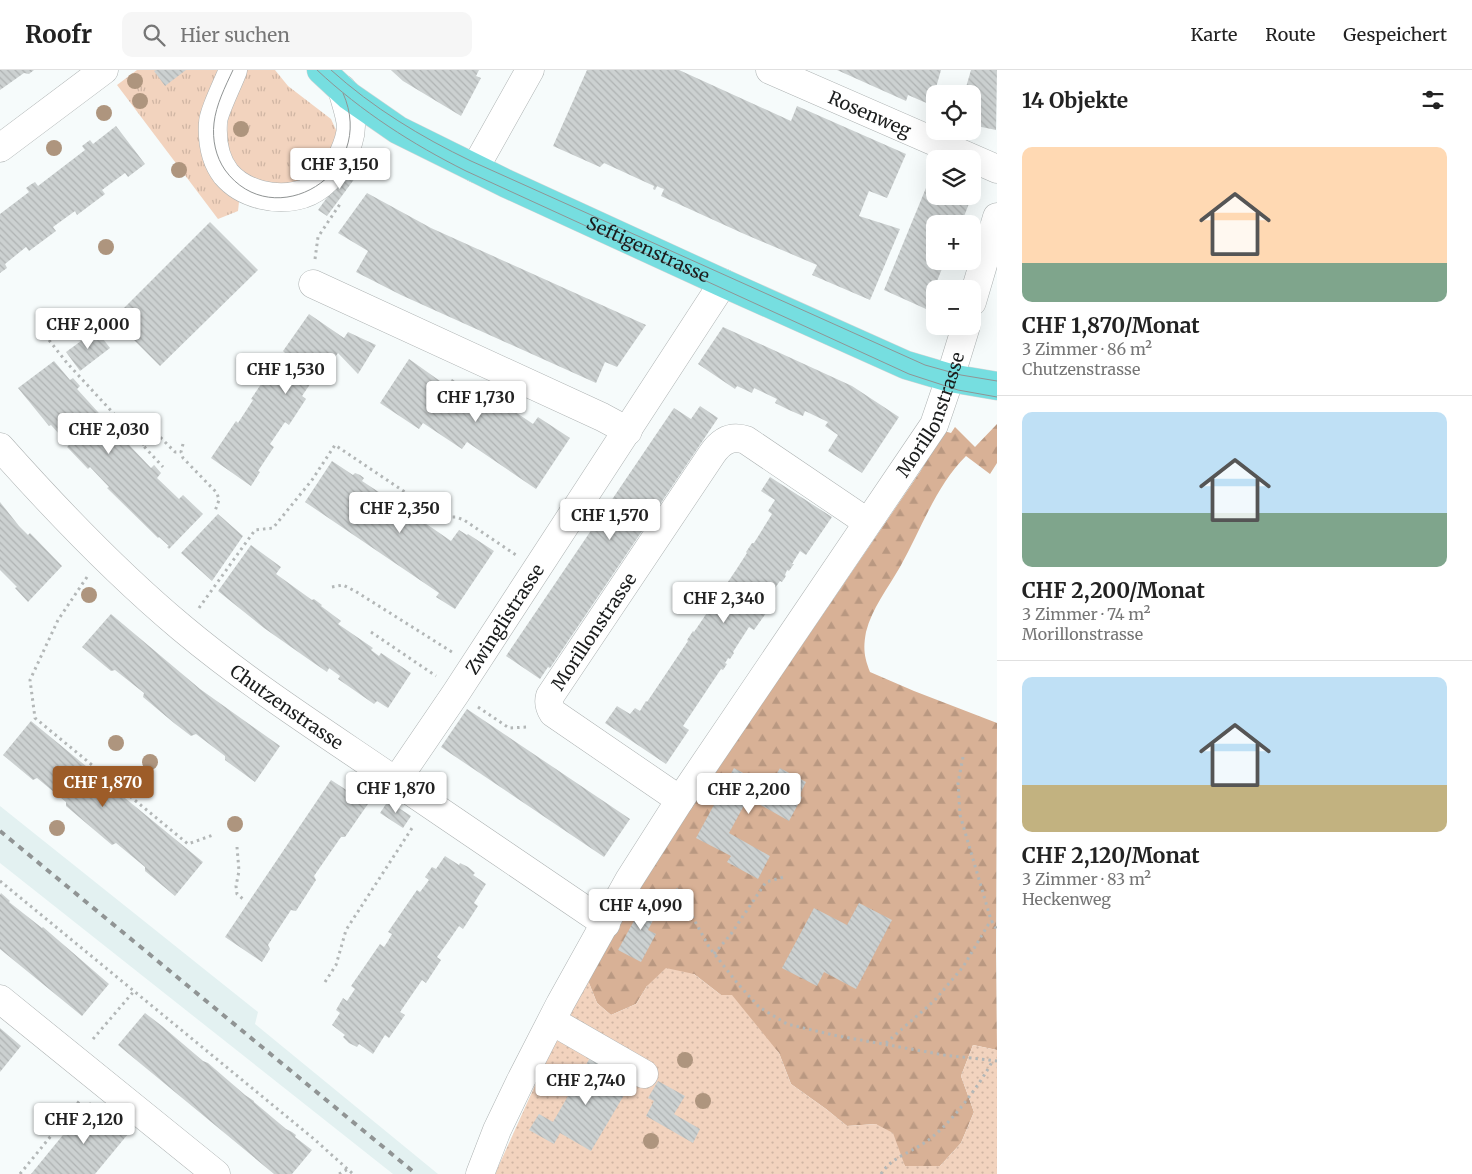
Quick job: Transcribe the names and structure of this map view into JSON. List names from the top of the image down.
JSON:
{
  "streets": {
    "main road": ["Seftigenstrasse"],
    "street": [
      "Rosenweg",
      "Morillonstrasse",
      "Zwinglistrasse",
      "Chutzenstrasse"
    ]
  },
  "crossings": [
    ["Seftigenstrasse", "Morillonstrasse"],
    ["Seftigenstrasse", "Zwinglistrasse"],
    ["Morillonstrasse", "Chutzenstrasse"],
    ["Zwinglistrasse", "Chutzenstrasse"]
  ],
  "page": {
    "header": "Roofr",
    "search": "Hier suchen",
    "nav": ["Karte", "Route", "Gespeichert"],
    "heading": "14 Objekte",
    "map_buttons": ["+", "−"],
    "list": [
      {
        "name": "CHF 1,870/Monat",
        "note": "3 Zimmer · 86 m² · Chutzenstrasse"
      },
      {
        "name": "CHF 2,200/Monat",
        "note": "3 Zimmer · 74 m² · Morillonstrasse"
      },
      {
        "name": "CHF 2,120/Monat",
        "note": "3 Zimmer · 83 m² · Heckenweg"
      }
    ],
    "price": [
      "CHF 3,150",
      "CHF 2,000",
      "CHF 1,530",
      "CHF 1,730",
      "CHF 2,030",
      "CHF 2,350",
      "CHF 1,570",
      "CHF 2,340",
      "CHF 1,870",
      "CHF 1,870",
      "CHF 2,200",
      "CHF 4,090",
      "CHF 2,740",
      "CHF 2,120"
    ]
  }
}
